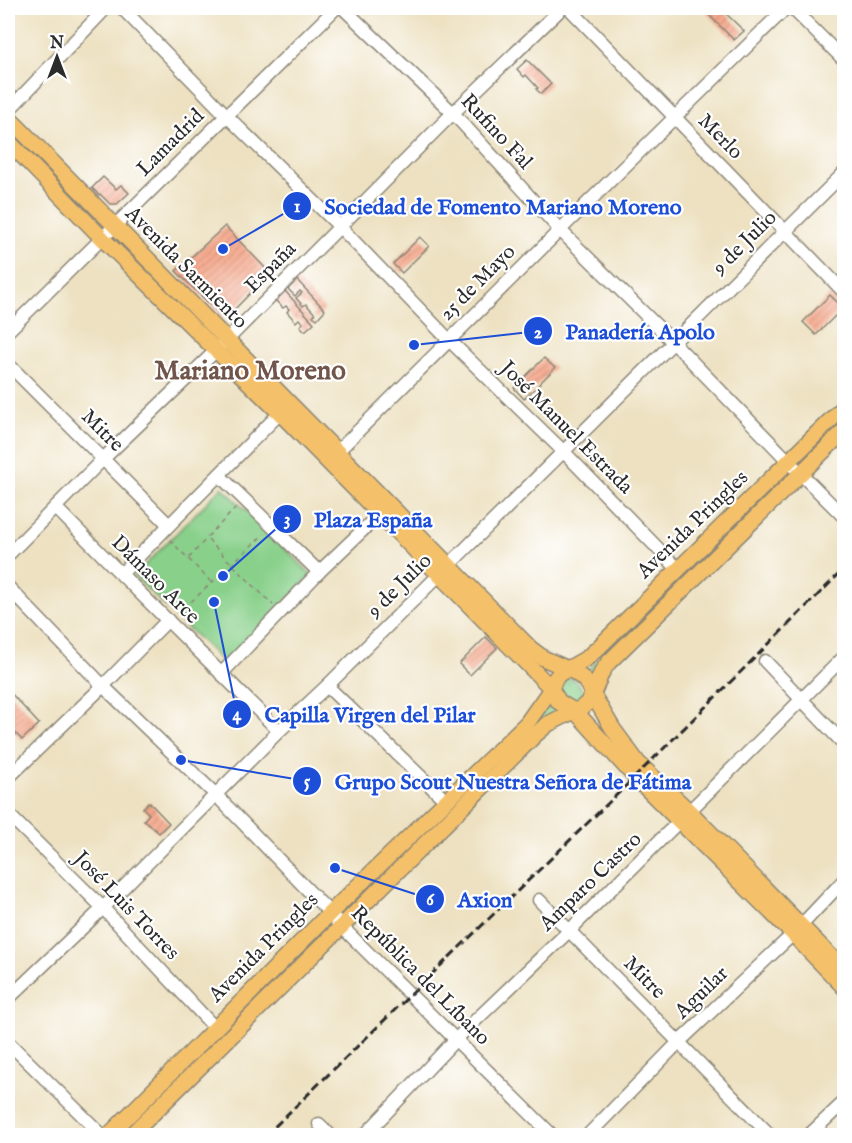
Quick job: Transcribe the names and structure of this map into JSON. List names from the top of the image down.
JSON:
{
  "streets": {
    "main road": ["Avenida Sarmiento", "Avenida Pringles"],
    "street": [
      "Rufino Fal",
      "Merlo",
      "Lamadrid",
      "9 de Julio",
      "España",
      "25 de Mayo",
      "José Manuel Estrada",
      "Mitre",
      "Dámaso Arce",
      "Amparo Castro",
      "José Luis Torres",
      "República del Líbano",
      "Aguilar"
    ]
  },
  "crossings": [
    ["Rufino Fal", "9 de Julio"],
    ["Rufino Fal", "España"],
    ["Rufino Fal", "25 de Mayo"],
    ["Rufino Fal", "Avenida Pringles"],
    ["Merlo", "9 de Julio"],
    ["Merlo", "25 de Mayo"],
    ["Lamadrid", "Avenida Sarmiento"],
    ["Lamadrid", "José Manuel Estrada"],
    ["9 de Julio", "Avenida Sarmiento"],
    ["9 de Julio", "José Manuel Estrada"],
    ["9 de Julio", "Dámaso Arce"],
    ["9 de Julio", "José Luis Torres"],
    ["9 de Julio", "República del Líbano"],
    ["Avenida Sarmiento", "España"],
    ["Avenida Sarmiento", "25 de Mayo"],
    ["Avenida Sarmiento", "Avenida Pringles"],
    ["España", "José Manuel Estrada"],
    ["España", "Mitre"],
    ["España", "Dámaso Arce"],
    ["25 de Mayo", "José Manuel Estrada"],
    ["José Manuel Estrada", "Avenida Pringles"],
    ["Mitre", "Amparo Castro"],
    ["Mitre", "Aguilar"],
    ["Avenida Pringles", "José Luis Torres"],
    ["Avenida Pringles", "República del Líbano"],
    ["Amparo Castro", "República del Líbano"]
  ],
  "districts": ["Mariano Moreno"],
  "places": [
    "Sociedad de Fomento Mariano Moreno",
    "Panadería Apolo",
    "Plaza España",
    "Capilla Virgen del Pilar",
    "Grupo Scout Nuestra Señora de Fátima",
    "Axion"
  ],
  "north": "top"
}
